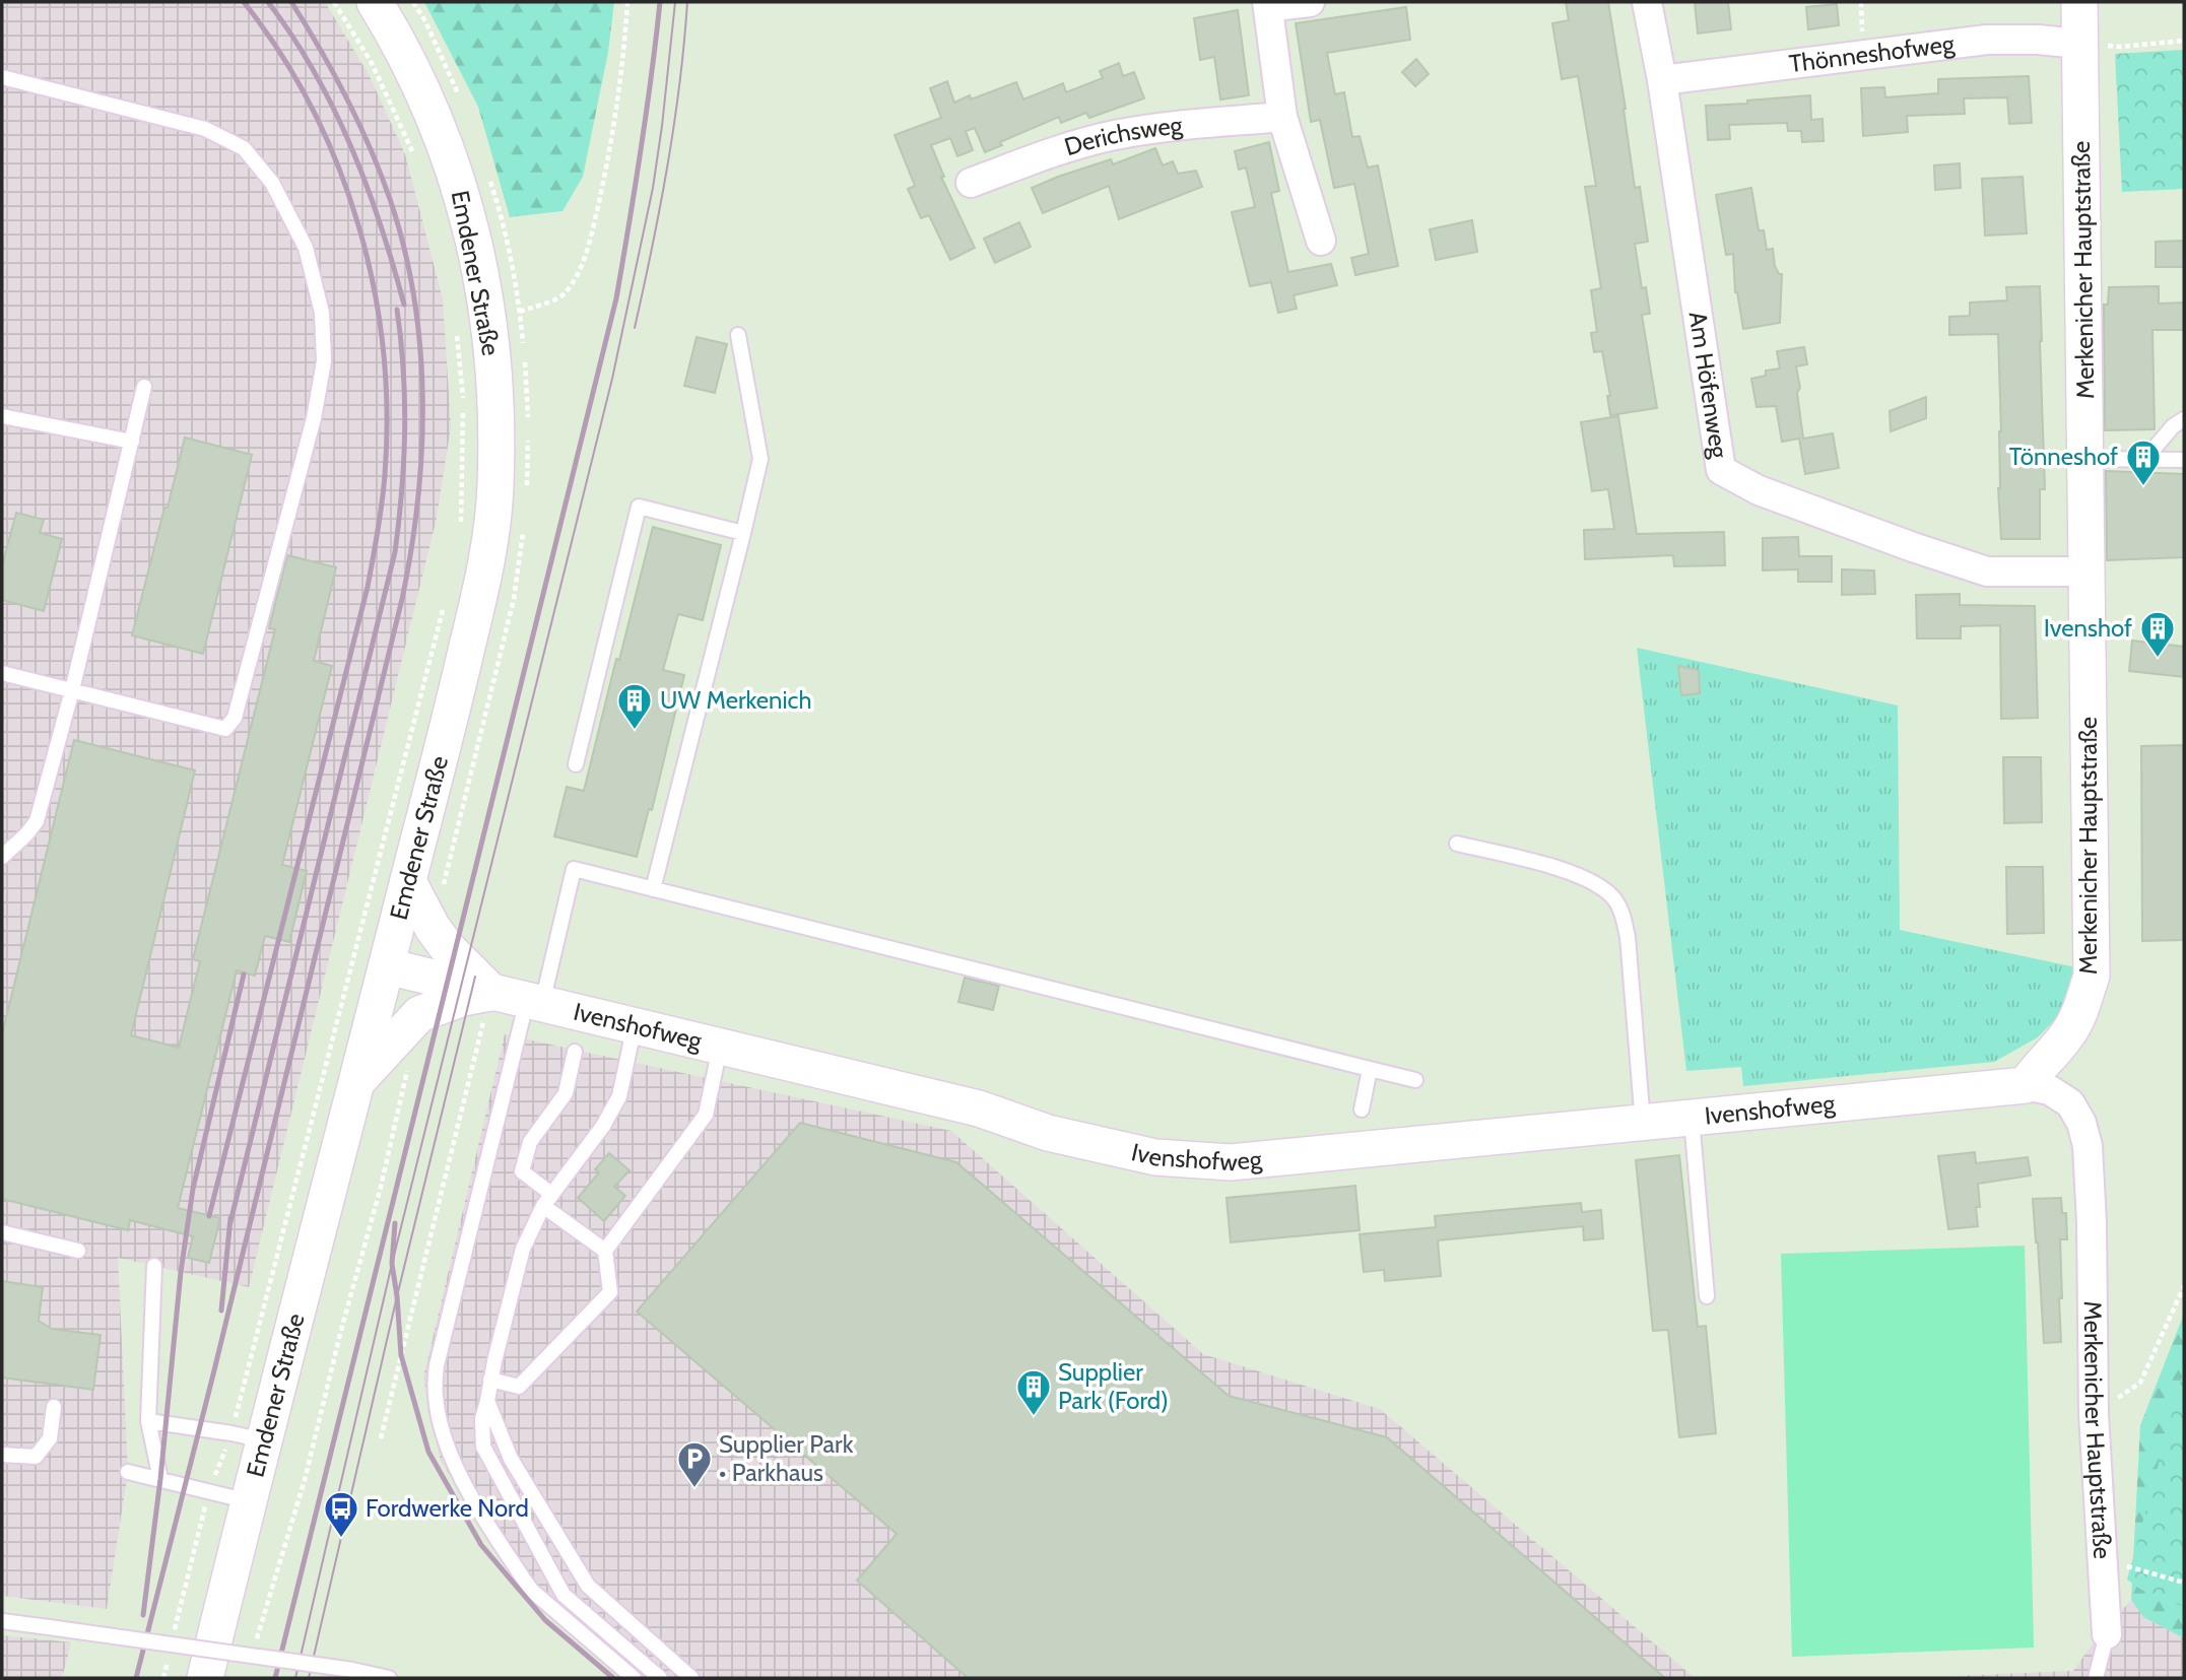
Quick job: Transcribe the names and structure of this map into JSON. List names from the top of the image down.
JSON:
{
  "streets": {
    "street": [
      "Thönneshofweg",
      "Derichsweg",
      "Merkenicher Hauptstraße",
      "Emdener Straße",
      "Am Höfenweg",
      "Ivenshofweg"
    ]
  },
  "crossings": [
    ["Thönneshofweg", "Merkenicher Hauptstraße"],
    ["Thönneshofweg", "Am Höfenweg"],
    ["Merkenicher Hauptstraße", "Am Höfenweg"],
    ["Merkenicher Hauptstraße", "Ivenshofweg"],
    ["Emdener Straße", "Ivenshofweg"]
  ],
  "places": {
    "building": [
      "Tönneshof",
      "Ivenshof",
      "UW Merkenich",
      "Supplier Park (Ford)"
    ],
    "parking": ["Supplier Park • Parkhaus"],
    "bus stop": ["Fordwerke Nord"]
  }
}
